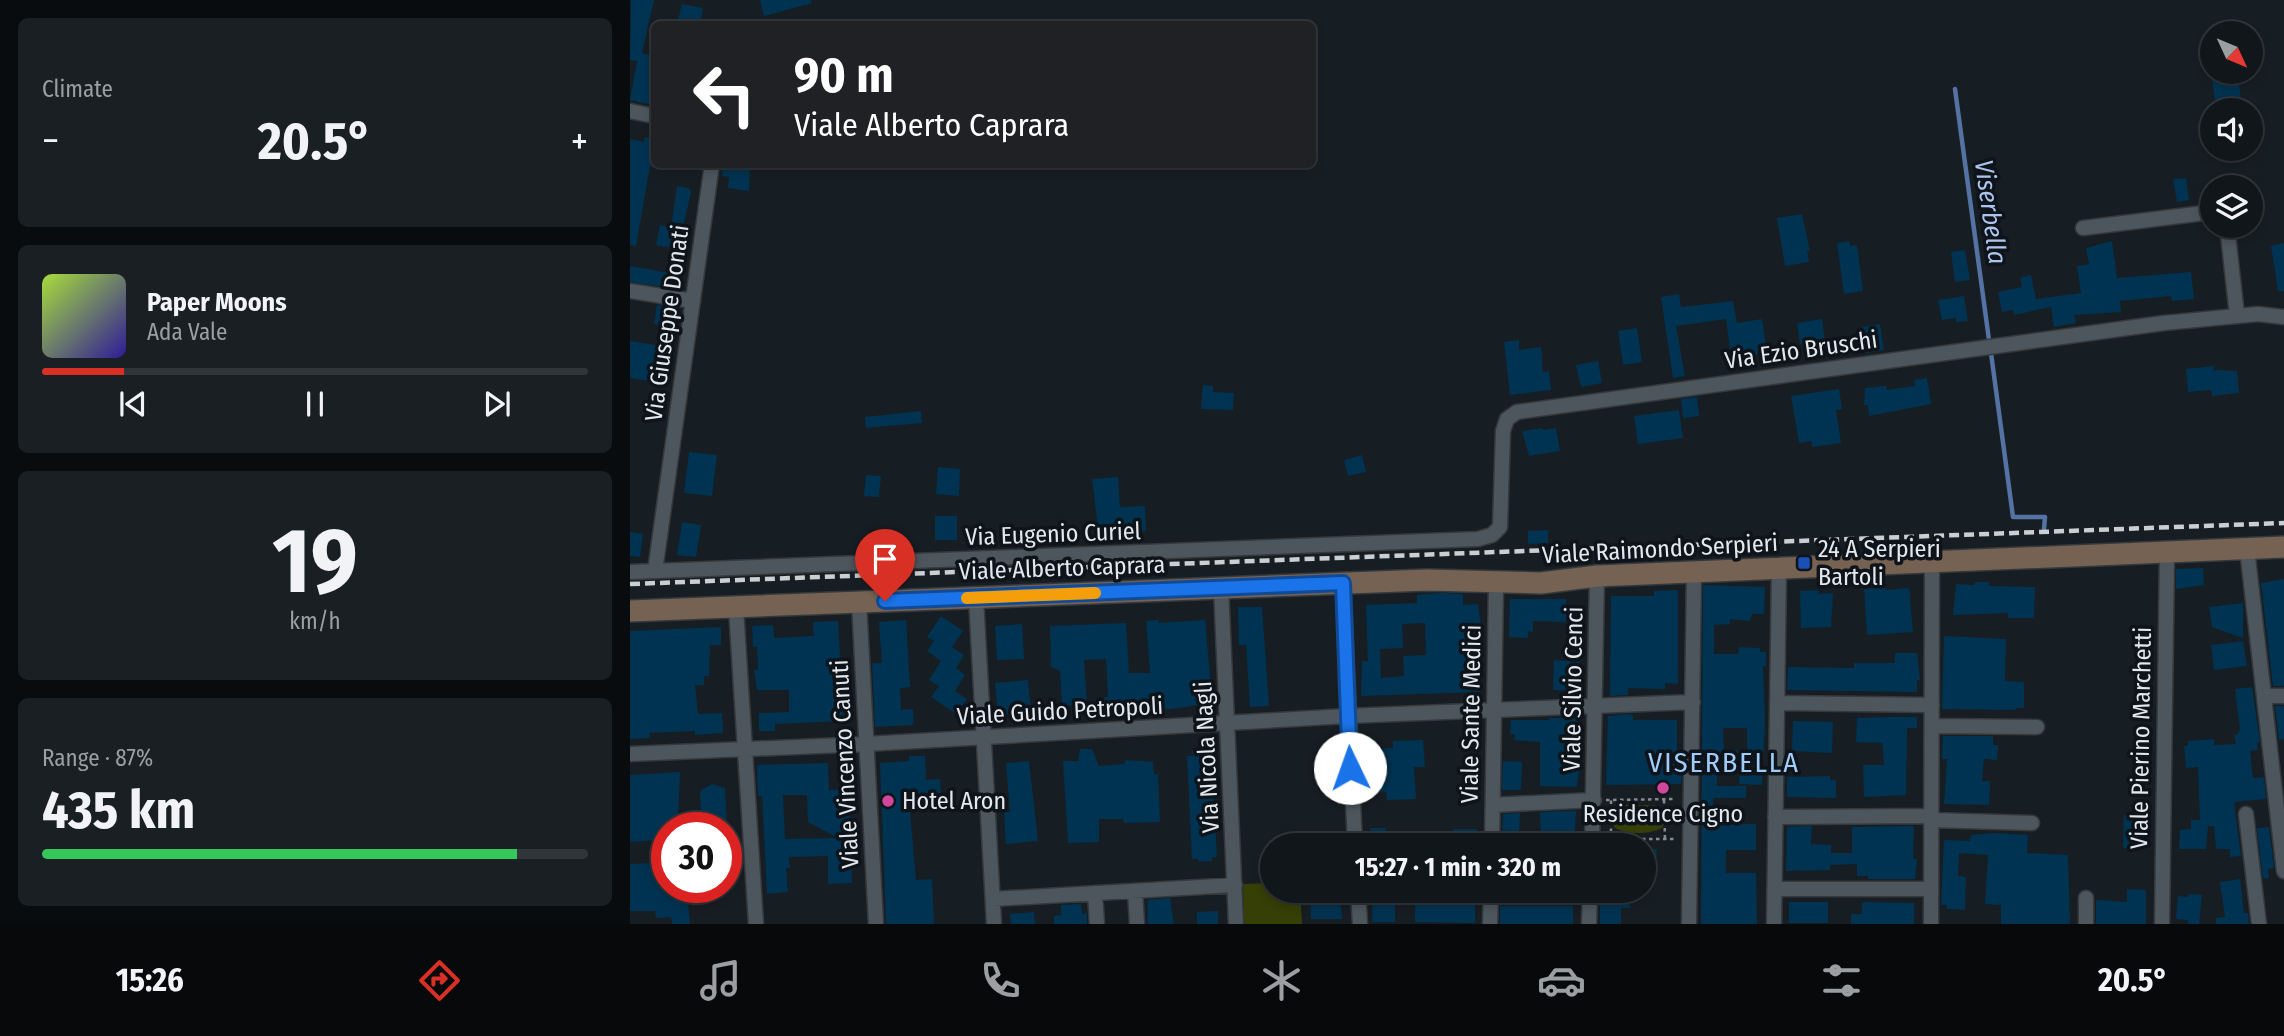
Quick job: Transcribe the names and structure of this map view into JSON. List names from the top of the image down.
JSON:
{
  "streets": {
    "street": [
      "Via Giuseppe Donati",
      "Via Ezio Bruschi",
      "Via Eugenio Curiel",
      "Viale Raimondo Serpieri",
      "Viale Alberto Caprara",
      "Viale Silvio Cenci",
      "Viale Guido Petropoli",
      "Viale Sante Medici",
      "Viale Pierino Marchetti",
      "Via Nicola Nagli",
      "Viale Vincenzo Canuti"
    ]
  },
  "crossings": [
    ["Via Giuseppe Donati", "Via Eugenio Curiel"],
    ["Via Ezio Bruschi", "Via Eugenio Curiel"],
    ["Viale Raimondo Serpieri", "Viale Alberto Caprara"],
    ["Viale Raimondo Serpieri", "Viale Silvio Cenci"],
    ["Viale Raimondo Serpieri", "Viale Sante Medici"],
    ["Viale Raimondo Serpieri", "Viale Pierino Marchetti"],
    ["Viale Alberto Caprara", "Viale Sante Medici"],
    ["Viale Alberto Caprara", "Via Nicola Nagli"],
    ["Viale Alberto Caprara", "Viale Vincenzo Canuti"],
    ["Viale Silvio Cenci", "Viale Guido Petropoli"],
    ["Viale Guido Petropoli", "Viale Sante Medici"],
    ["Viale Guido Petropoli", "Via Nicola Nagli"],
    ["Viale Guido Petropoli", "Viale Vincenzo Canuti"]
  ],
  "districts": ["VISERBELLA"],
  "water": ["Viserbella"],
  "places": {
    "transit": ["24 A Serpieri Bartoli"],
    "other": ["Residence Cigno", "Hotel Aron"]
  },
  "north": "bottom right",
  "page": {
    "tile": [
      "Climate",
      ["19", "km/h"],
      ["Range · 87%", "435 km"]
    ],
    "turn": ["90 m", "Viale Alberto Caprara"],
    "heat": ["−", "20.5°", "+"],
    "song": ["Paper Moons", "Ada Vale"],
    "limit": "30",
    "trip": "15:27 · 1 min · 320 m",
    "tabs": ["15:26", "20.5°"]
  }
}
